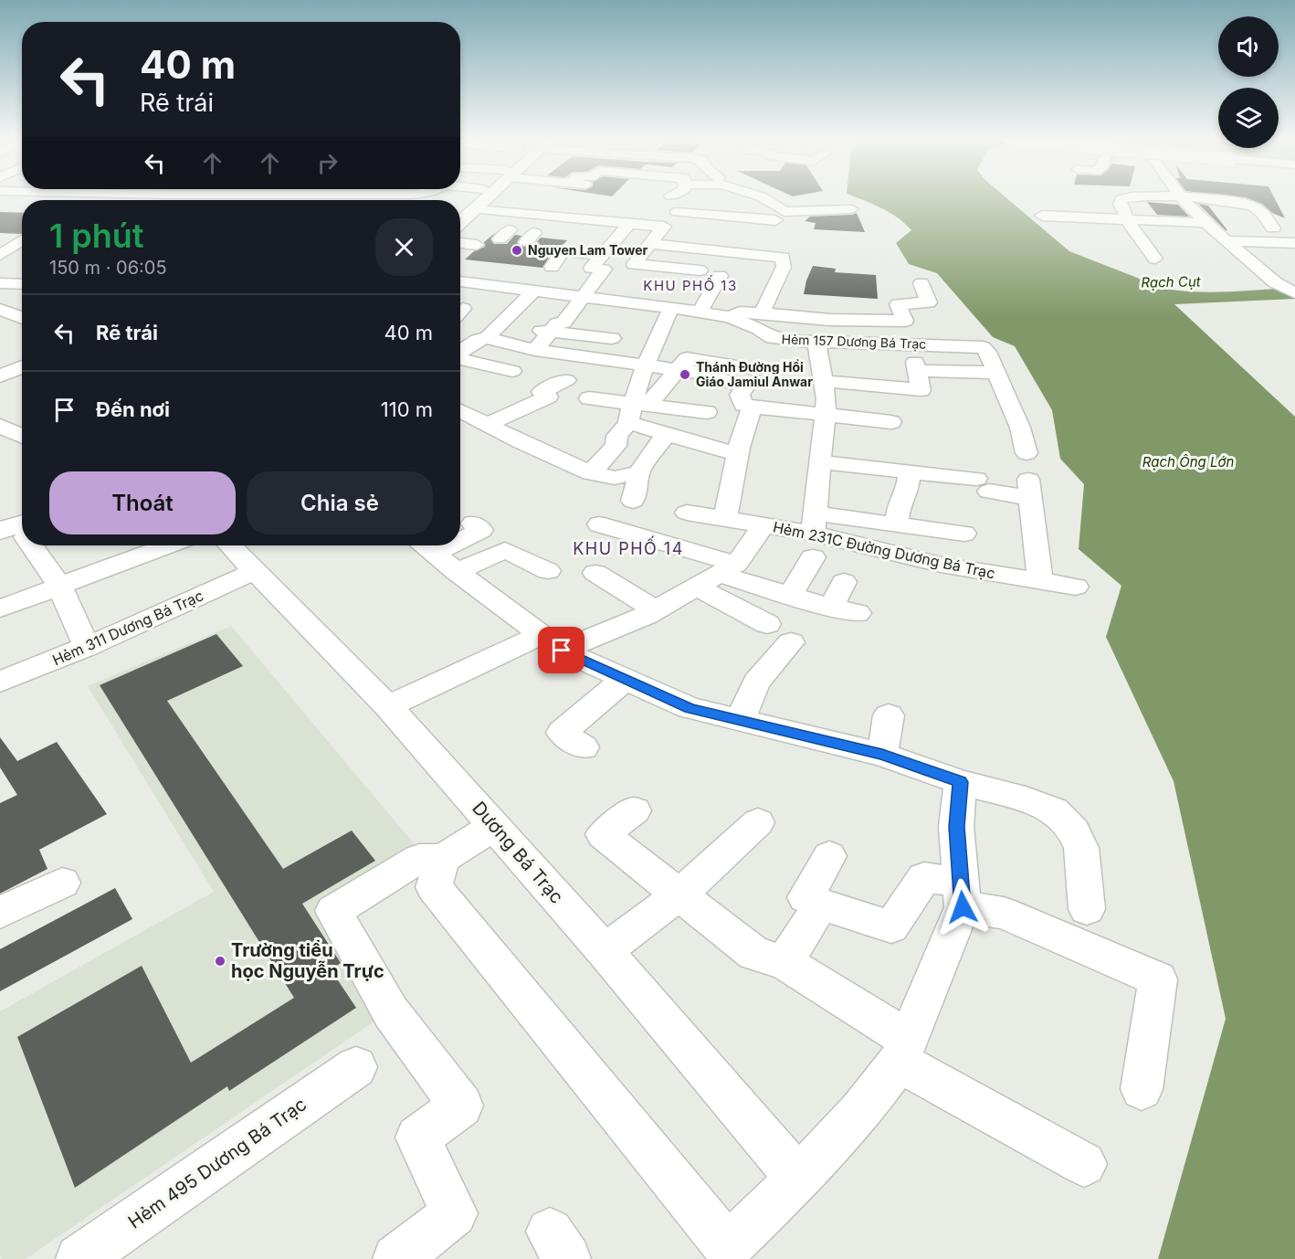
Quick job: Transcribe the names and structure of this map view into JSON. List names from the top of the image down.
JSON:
{
  "streets": {
    "street": [
      "Hẻm 157 Dương Bá Trạc",
      "Hẻm 231C Đường Dương Bá Trạc",
      "Hẻm 311 Dương Bá Trạc",
      "Dương Bá Trạc",
      "Hẻm 495 Dương Bá Trạc"
    ]
  },
  "crossings": [
    ["Hẻm 311 Dương Bá Trạc", "Dương Bá Trạc"]
  ],
  "districts": ["KHU PHỐ 13", "KHU PHỐ 14"],
  "water": ["Rạch Cụt", "Rạch Ông Lớn"],
  "places": ["Nguyen Lam Tower", "Thánh Đường Hồi Giáo Jamiul Anwar", "Trường tiểu học Nguyễn Trực"],
  "page": {
    "turn": ["40 m", "Rẽ trái"],
    "heading": ["1 phút", "150 m · 06:05"],
    "list": [
      {
        "name": "Rẽ trái",
        "value": "40 m"
      },
      {
        "name": "Đến nơi",
        "value": "110 m"
      }
    ],
    "buttons": ["Thoát", "Chia sẻ"]
  }
}
